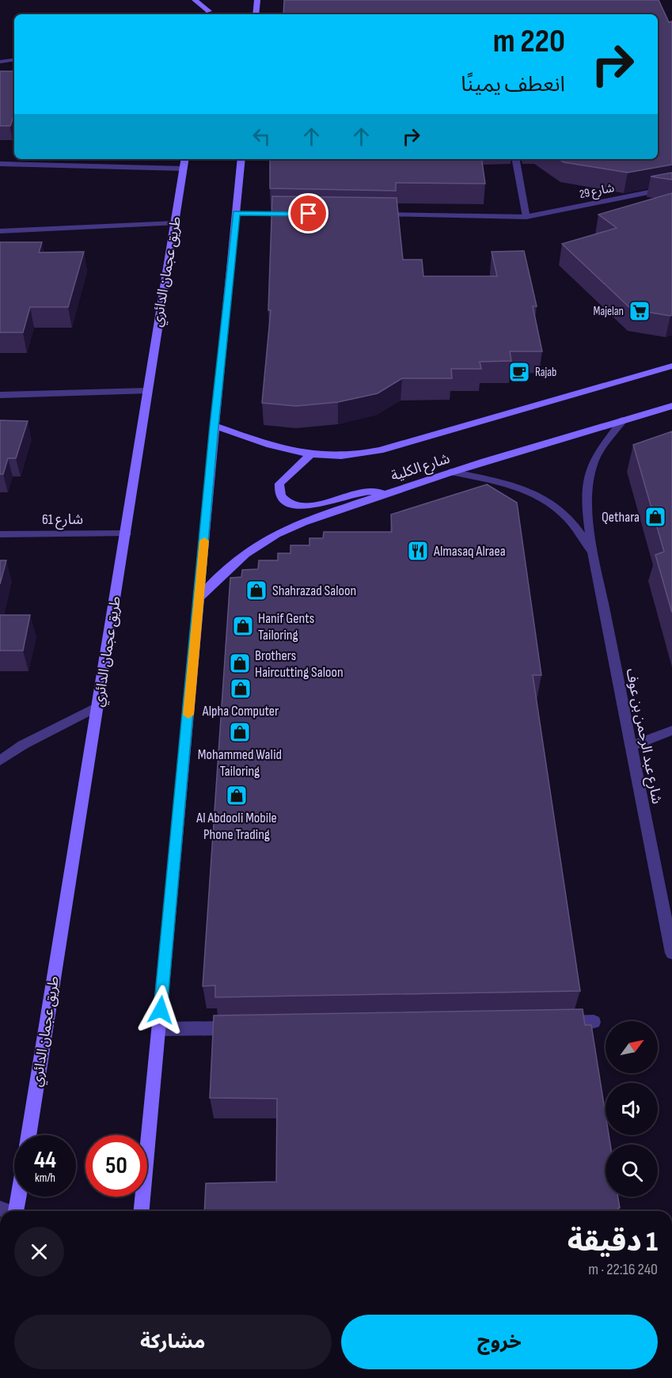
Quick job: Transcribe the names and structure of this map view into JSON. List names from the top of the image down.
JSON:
{
  "streets": {
    "main road": ["طريق عجمان الدائري", "شارع الكلية"],
    "street": ["شارع 29", "شارع 61", "شارع عبد الرحمن بن عوف"]
  },
  "crossings": [
    ["طريق عجمان الدائري", "شارع 61"],
    ["شارع الكلية", "شارع عبد الرحمن بن عوف"]
  ],
  "places": {
    "supermarket": ["Majelan"],
    "cafe": ["Rajab"],
    "shop": [
      "Qethara",
      "Shahrazad Saloon",
      "Hanif Gents Tailoring",
      "Brothers Haircutting Saloon",
      "Alpha Computer",
      "Mohammed Walid Tailoring",
      "Al Abdooli Mobile Phone Trading"
    ],
    "restaurant": ["Almasaq Alraea"]
  },
  "north": "top right",
  "page": {
    "turn": ["220 m", "انعطف يمينًا"],
    "speed": "44 km/h",
    "limit": "50",
    "heading": ["1 دقيقة", "240 m · 22:16"],
    "buttons": ["خروج", "مشاركة"]
  }
}
